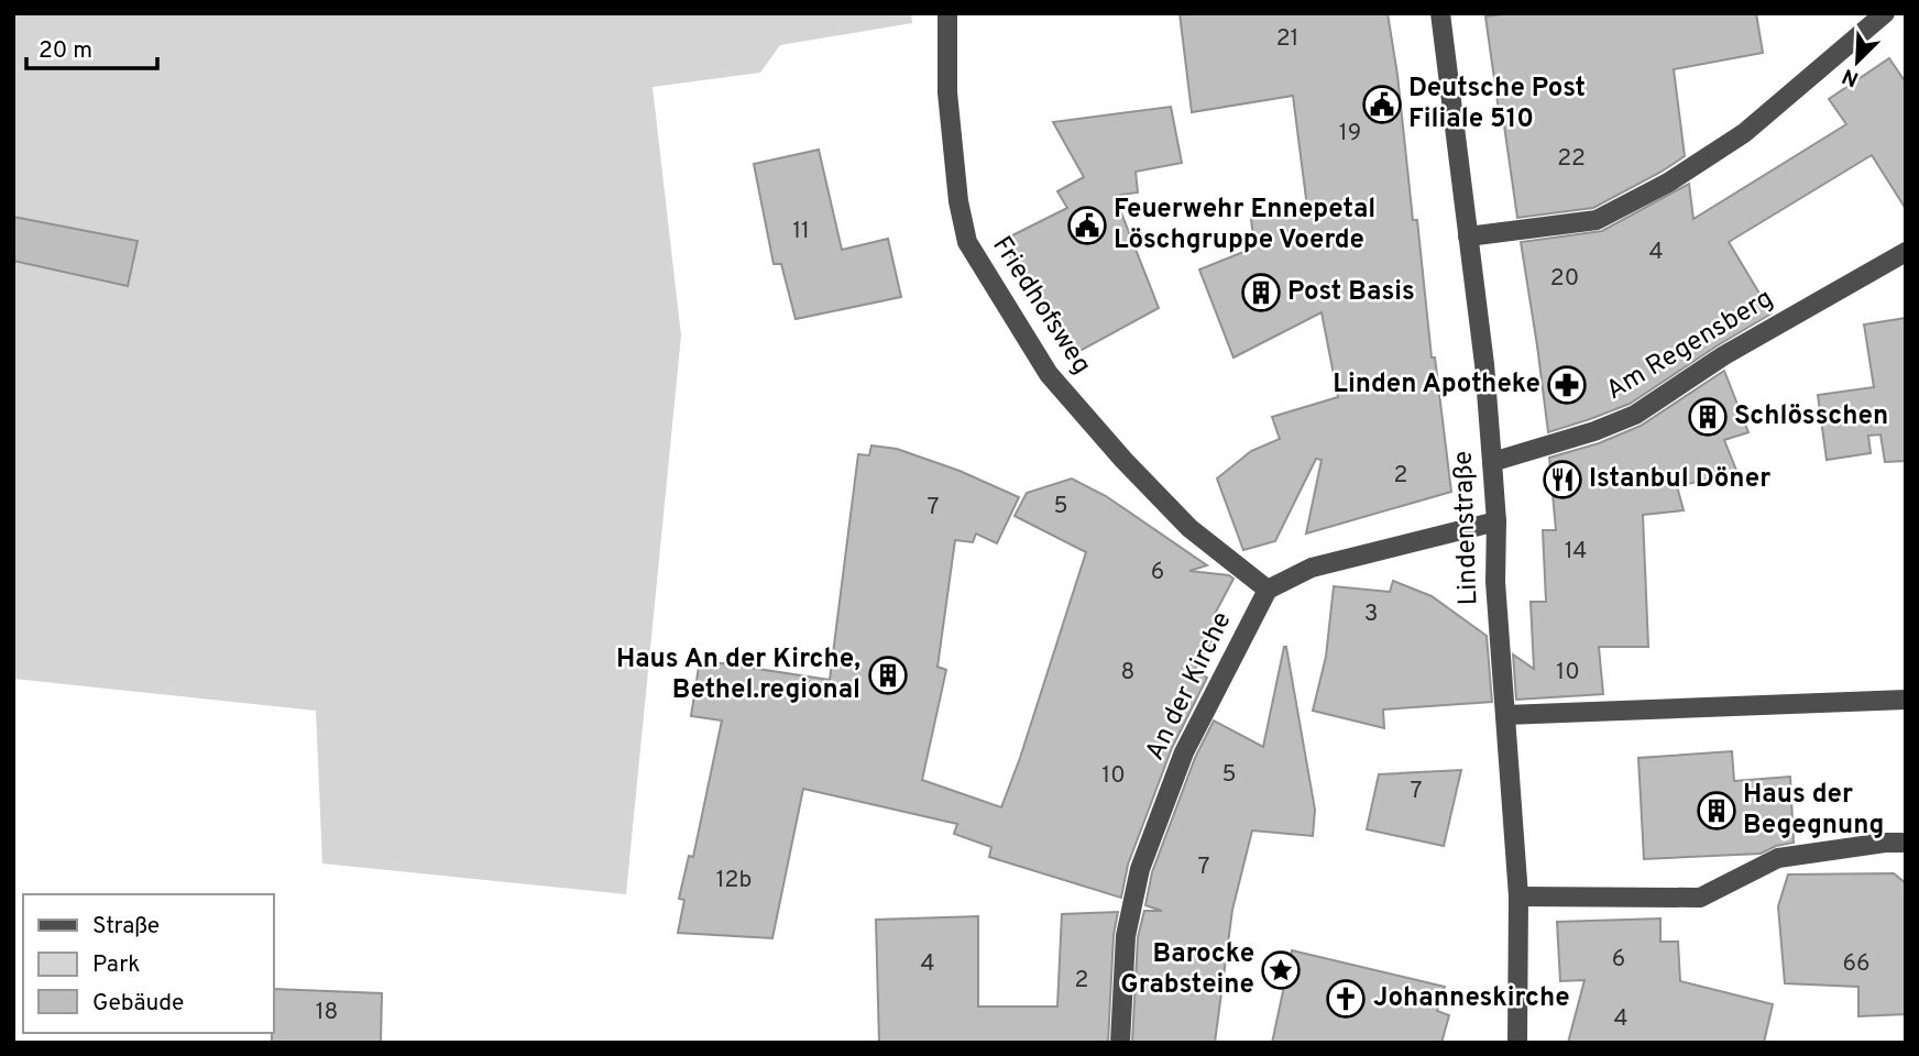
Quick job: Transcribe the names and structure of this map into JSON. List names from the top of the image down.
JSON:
{
  "streets": {
    "street": [
      "Friedhofsweg",
      "Am Regensberg",
      "Lindenstraße",
      "An der Kirche"
    ]
  },
  "crossings": [
    ["Friedhofsweg", "An der Kirche"],
    ["Am Regensberg", "Lindenstraße"]
  ],
  "places": {
    "public building": ["Deutsche Post Filiale 510", "Feuerwehr Ennepetal Löschgruppe Voerde"],
    "building": [
      "Post Basis",
      "Schlösschen",
      "Haus An der Kirche, Bethel.regional",
      "Haus der Begegnung"
    ],
    "pharmacy": ["Linden Apotheke"],
    "restaurant": ["Istanbul Döner"],
    "place": ["Barocke Grabsteine"],
    "church": ["Johanneskirche"]
  },
  "house_numbers": [
    "21",
    "19",
    "22",
    "11",
    "4",
    "20",
    "2",
    "5",
    "7",
    "14",
    "6",
    "3",
    "8",
    "10",
    "5",
    "10",
    "7",
    "7",
    "12b",
    "6",
    "4",
    "66",
    "2",
    "18",
    "4"
  ],
  "legend": ["Straße", "Park", "Gebäude"],
  "scale_bar": "20 m",
  "north": "bottom left"
}
